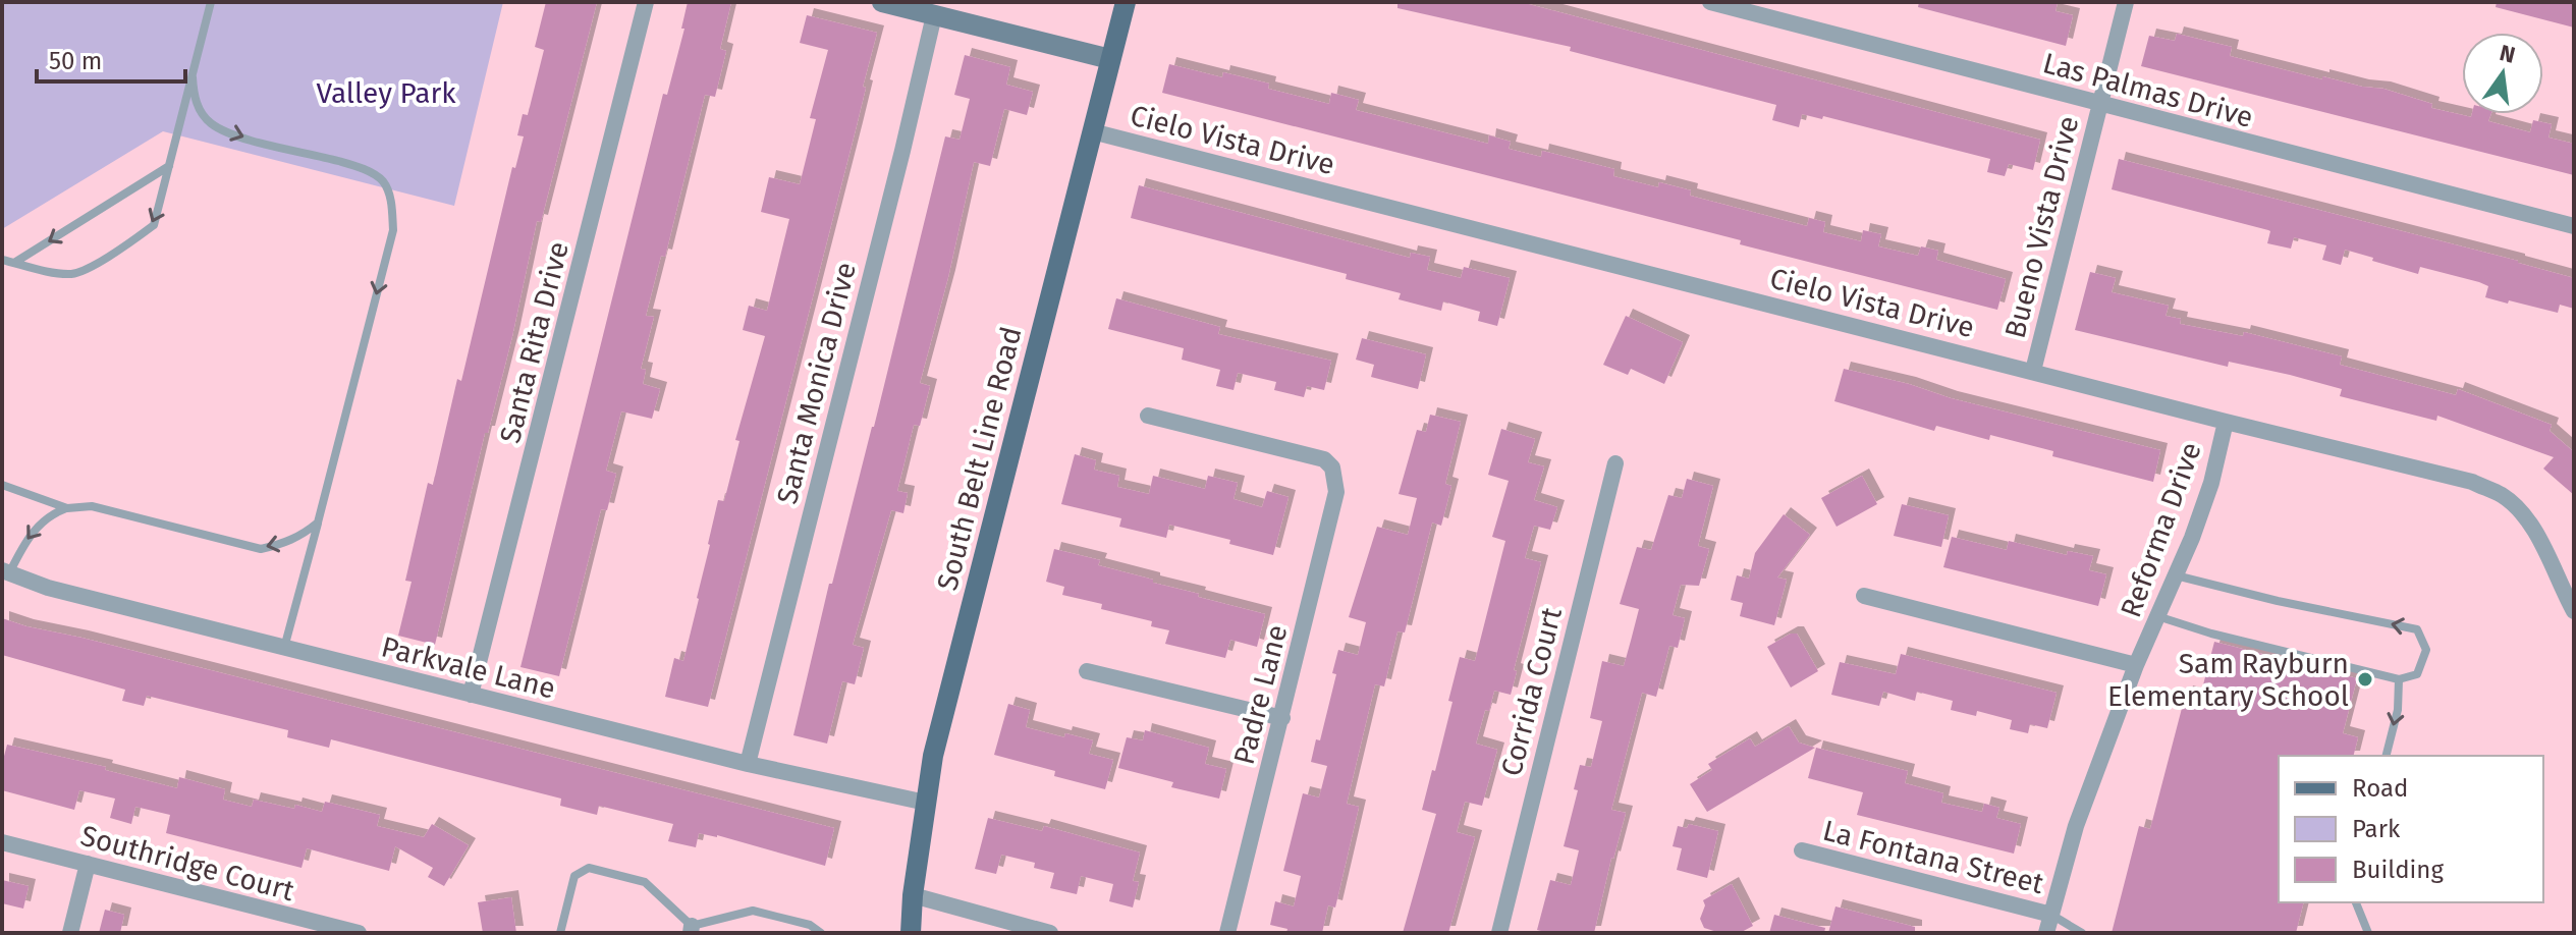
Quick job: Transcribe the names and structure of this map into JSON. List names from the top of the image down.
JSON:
{
  "streets": {
    "main road": ["South Belt Line Road"],
    "street": [
      "Las Palmas Drive",
      "Cielo Vista Drive",
      "Bueno Vista Drive",
      "Santa Rita Drive",
      "Santa Monica Drive",
      "Reforma Drive",
      "Parkvale Lane",
      "Corrida Court",
      "Padre Lane",
      "La Fontana Street",
      "Southridge Court"
    ]
  },
  "crossings": [
    ["Las Palmas Drive", "Bueno Vista Drive"],
    ["Cielo Vista Drive", "Bueno Vista Drive"],
    ["Cielo Vista Drive", "South Belt Line Road"],
    ["Cielo Vista Drive", "Reforma Drive"],
    ["Santa Rita Drive", "Parkvale Lane"],
    ["Santa Monica Drive", "Parkvale Lane"],
    ["South Belt Line Road", "Parkvale Lane"],
    ["Reforma Drive", "La Fontana Street"]
  ],
  "parks": ["Valley Park"],
  "places": ["Sam Rayburn Elementary School"],
  "legend": ["Road", "Park", "Building"],
  "scale_bar": "50 m",
  "north": "top"
}
